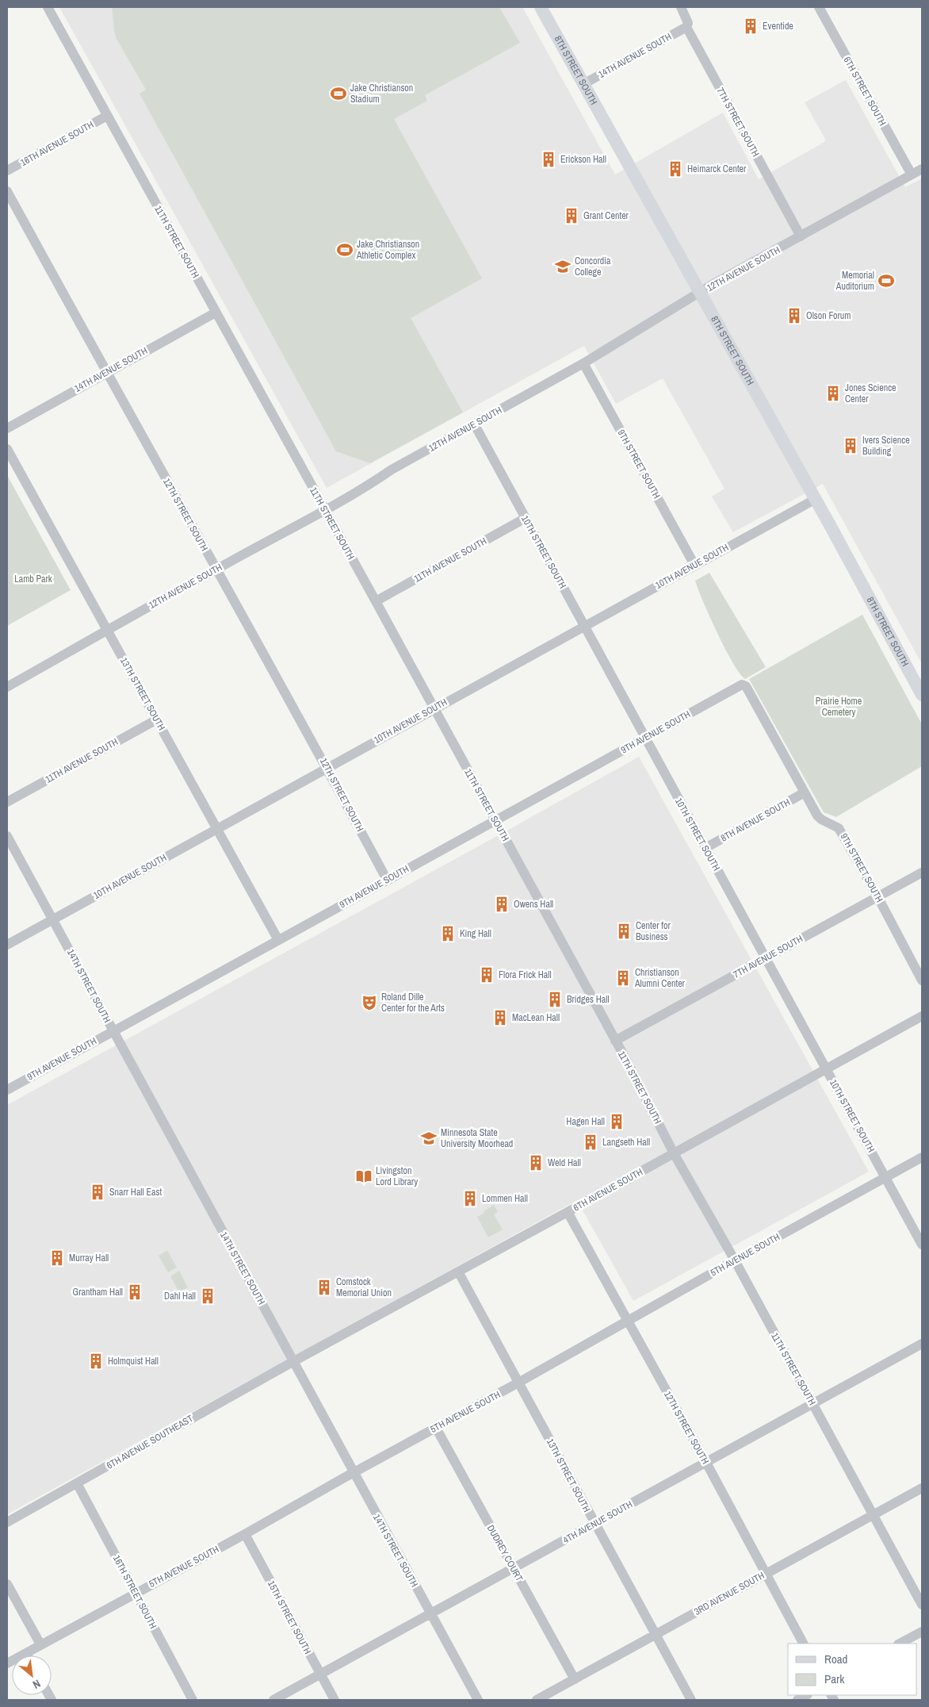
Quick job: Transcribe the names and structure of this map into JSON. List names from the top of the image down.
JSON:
{
  "streets": {
    "main road": ["8TH STREET SOUTH"],
    "street": [
      "14TH AVENUE SOUTH",
      "6TH STREET SOUTH",
      "7TH STREET SOUTH",
      "16TH AVENUE SOUTH",
      "11TH STREET SOUTH",
      "12TH AVENUE SOUTH",
      "9TH STREET SOUTH",
      "12TH STREET SOUTH",
      "10TH STREET SOUTH",
      "11TH AVENUE SOUTH",
      "10TH AVENUE SOUTH",
      "13TH STREET SOUTH",
      "9TH AVENUE SOUTH",
      "8TH AVENUE SOUTH",
      "7TH AVENUE SOUTH",
      "14TH STREET SOUTH",
      "6TH AVENUE SOUTH",
      "5TH AVENUE SOUTH",
      "6TH AVENUE SOUTHEAST",
      "4TH AVENUE SOUTH",
      "DUDREY COURT",
      "16TH STREET SOUTH",
      "3RD AVENUE SOUTH",
      "15TH STREET SOUTH"
    ]
  },
  "crossings": [
    ["14TH AVENUE SOUTH", "8TH STREET SOUTH"],
    ["14TH AVENUE SOUTH", "7TH STREET SOUTH"],
    ["14TH AVENUE SOUTH", "11TH STREET SOUTH"],
    ["14TH AVENUE SOUTH", "12TH STREET SOUTH"],
    ["8TH STREET SOUTH", "12TH AVENUE SOUTH"],
    ["8TH STREET SOUTH", "10TH AVENUE SOUTH"],
    ["6TH STREET SOUTH", "12TH AVENUE SOUTH"],
    ["7TH STREET SOUTH", "12TH AVENUE SOUTH"],
    ["16TH AVENUE SOUTH", "11TH STREET SOUTH"],
    ["11TH STREET SOUTH", "12TH AVENUE SOUTH"],
    ["11TH STREET SOUTH", "11TH AVENUE SOUTH"],
    ["11TH STREET SOUTH", "10TH AVENUE SOUTH"],
    ["11TH STREET SOUTH", "9TH AVENUE SOUTH"],
    ["11TH STREET SOUTH", "7TH AVENUE SOUTH"],
    ["11TH STREET SOUTH", "6TH AVENUE SOUTH"],
    ["11TH STREET SOUTH", "5TH AVENUE SOUTH"],
    ["11TH STREET SOUTH", "4TH AVENUE SOUTH"],
    ["11TH STREET SOUTH", "3RD AVENUE SOUTH"],
    ["12TH AVENUE SOUTH", "9TH STREET SOUTH"],
    ["12TH AVENUE SOUTH", "12TH STREET SOUTH"],
    ["12TH AVENUE SOUTH", "10TH STREET SOUTH"],
    ["12TH AVENUE SOUTH", "13TH STREET SOUTH"],
    ["9TH STREET SOUTH", "10TH AVENUE SOUTH"],
    ["9TH STREET SOUTH", "9TH AVENUE SOUTH"],
    ["9TH STREET SOUTH", "8TH AVENUE SOUTH"],
    ["9TH STREET SOUTH", "7TH AVENUE SOUTH"],
    ["12TH STREET SOUTH", "10TH AVENUE SOUTH"],
    ["12TH STREET SOUTH", "9TH AVENUE SOUTH"],
    ["12TH STREET SOUTH", "6TH AVENUE SOUTH"],
    ["12TH STREET SOUTH", "5TH AVENUE SOUTH"],
    ["12TH STREET SOUTH", "4TH AVENUE SOUTH"],
    ["12TH STREET SOUTH", "3RD AVENUE SOUTH"],
    ["10TH STREET SOUTH", "11TH AVENUE SOUTH"],
    ["10TH STREET SOUTH", "10TH AVENUE SOUTH"],
    ["10TH STREET SOUTH", "9TH AVENUE SOUTH"],
    ["10TH STREET SOUTH", "8TH AVENUE SOUTH"],
    ["10TH STREET SOUTH", "7TH AVENUE SOUTH"],
    ["10TH STREET SOUTH", "6TH AVENUE SOUTH"],
    ["10TH STREET SOUTH", "5TH AVENUE SOUTH"],
    ["11TH AVENUE SOUTH", "13TH STREET SOUTH"],
    ["10TH AVENUE SOUTH", "13TH STREET SOUTH"],
    ["10TH AVENUE SOUTH", "14TH STREET SOUTH"],
    ["13TH STREET SOUTH", "9TH AVENUE SOUTH"],
    ["13TH STREET SOUTH", "6TH AVENUE SOUTH"],
    ["13TH STREET SOUTH", "5TH AVENUE SOUTH"],
    ["13TH STREET SOUTH", "4TH AVENUE SOUTH"],
    ["13TH STREET SOUTH", "3RD AVENUE SOUTH"],
    ["9TH AVENUE SOUTH", "14TH STREET SOUTH"],
    ["14TH STREET SOUTH", "6TH AVENUE SOUTH"],
    ["14TH STREET SOUTH", "5TH AVENUE SOUTH"],
    ["14TH STREET SOUTH", "6TH AVENUE SOUTHEAST"],
    ["14TH STREET SOUTH", "4TH AVENUE SOUTH"],
    ["6TH AVENUE SOUTH", "6TH AVENUE SOUTHEAST"],
    ["5TH AVENUE SOUTH", "DUDREY COURT"],
    ["5TH AVENUE SOUTH", "16TH STREET SOUTH"],
    ["5TH AVENUE SOUTH", "15TH STREET SOUTH"],
    ["6TH AVENUE SOUTHEAST", "16TH STREET SOUTH"],
    ["4TH AVENUE SOUTH", "DUDREY COURT"],
    ["4TH AVENUE SOUTH", "15TH STREET SOUTH"],
    ["DUDREY COURT", "3RD AVENUE SOUTH"]
  ],
  "parks": ["Lamb Park", "Prairie Home Cemetery"],
  "places": {
    "building": [
      "Eventide",
      "Erickson Hall",
      "Heimarck Center",
      "Grant Center",
      "Olson Forum",
      "Jones Science Center",
      "Ivers Science Building",
      "Owens Hall",
      "Center for Business",
      "King Hall",
      "Flora Frick Hall",
      "Christianson Alumni Center",
      "Bridges Hall",
      "MacLean Hall",
      "Hagen Hall",
      "Langseth Hall",
      "Weld Hall",
      "Snarr Hall East",
      "Lommen Hall",
      "Murray Hall",
      "Comstock Memorial Union",
      "Grantham Hall",
      "Dahl Hall",
      "Holmquist Hall"
    ],
    "sports": ["Jake Christianson Stadium", "Jake Christianson Athletic Complex", "Memorial Auditorium"],
    "school or university": ["Concordia College", "Minnesota State University Moorhead"],
    "theatre": ["Roland Dille Center for the Arts"],
    "library": ["Livingston Lord Library"]
  },
  "legend": ["Road", "Park"],
  "north": "bottom right"
}
